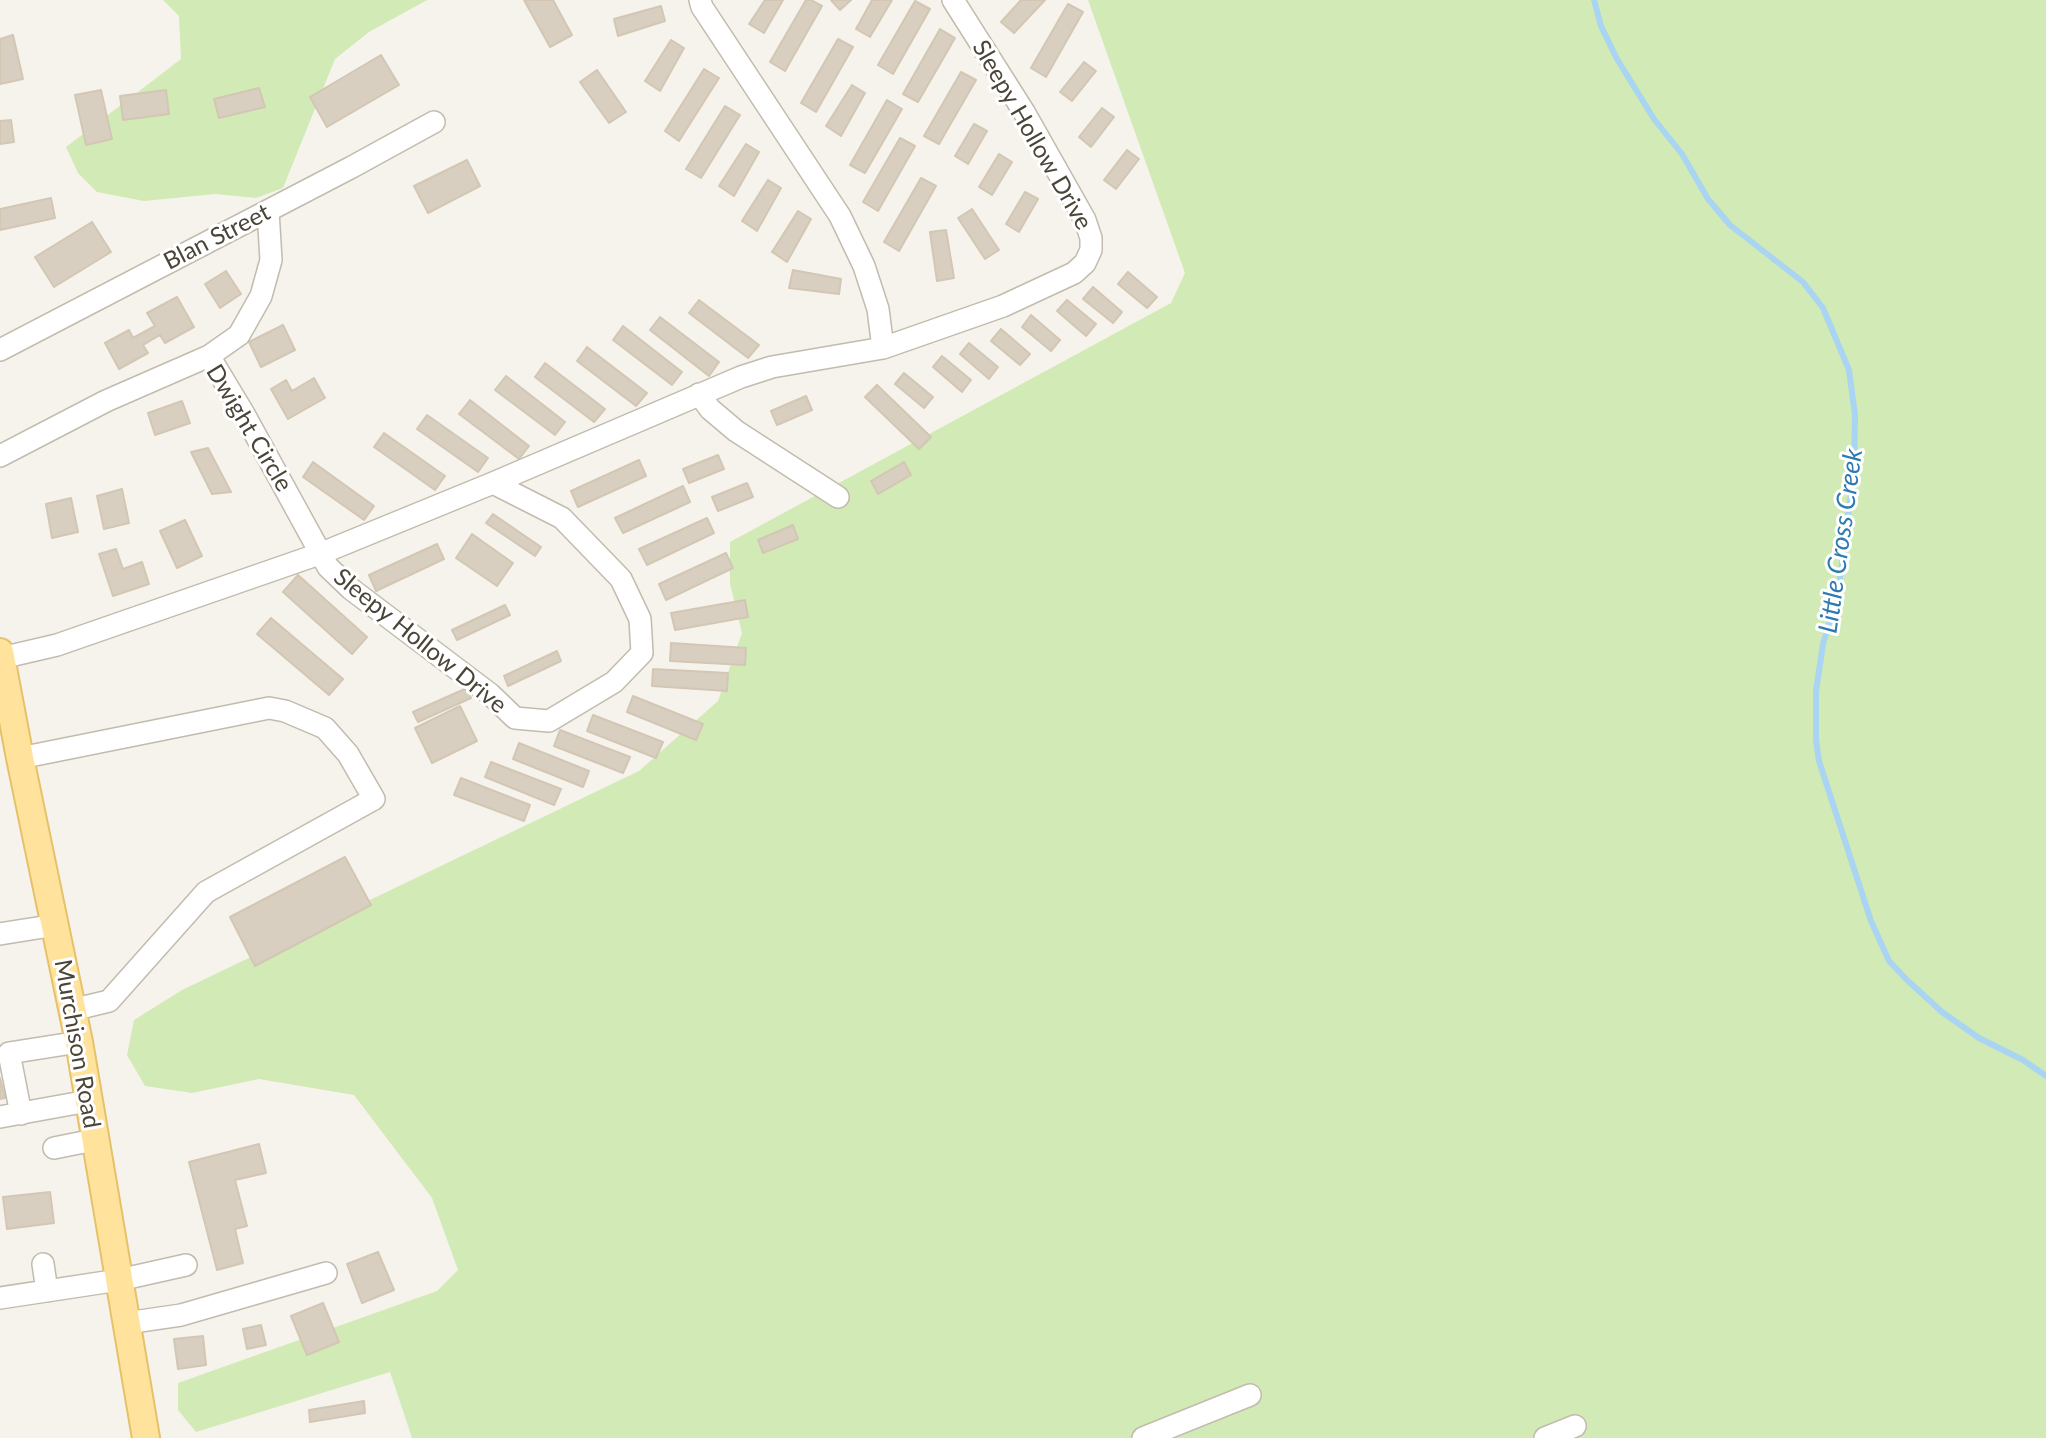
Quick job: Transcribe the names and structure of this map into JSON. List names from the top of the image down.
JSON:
{
  "streets": {
    "main road": ["Murchison Road"],
    "street": ["Sleepy Hollow Drive", "Blan Street", "Dwight Circle"]
  },
  "crossings": [
    ["Sleepy Hollow Drive", "Dwight Circle"],
    ["Sleepy Hollow Drive", "Murchison Road"]
  ],
  "water": ["Little Cross Creek"]
}
